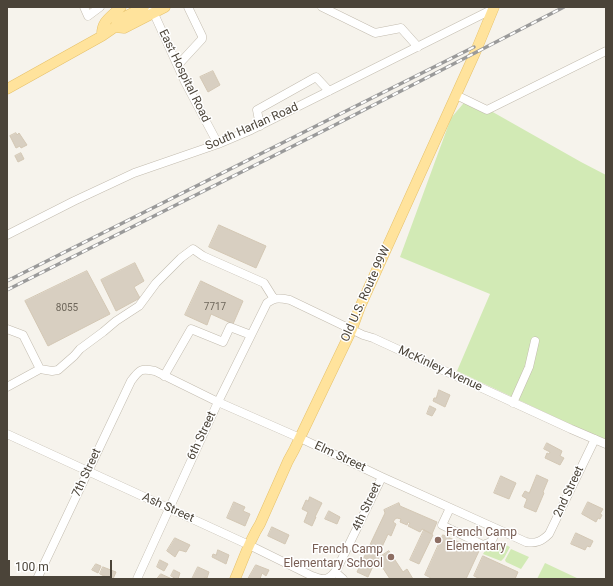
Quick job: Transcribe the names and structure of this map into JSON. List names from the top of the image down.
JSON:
{
  "streets": {
    "main road": ["Old U.S. Route 99W"],
    "street": [
      "East Hospital Road",
      "South Harlan Road",
      "McKinley Avenue",
      "6th Street",
      "Elm Street",
      "7th Street",
      "2nd Street",
      "4th Street",
      "Ash Street"
    ]
  },
  "crossings": [
    ["East Hospital Road", "South Harlan Road"],
    ["South Harlan Road", "Old U.S. Route 99W"],
    ["Old U.S. Route 99W", "McKinley Avenue"],
    ["Old U.S. Route 99W", "Elm Street"],
    ["Old U.S. Route 99W", "Ash Street"],
    ["McKinley Avenue", "6th Street"],
    ["McKinley Avenue", "2nd Street"],
    ["6th Street", "Elm Street"],
    ["6th Street", "Ash Street"],
    ["Elm Street", "7th Street"],
    ["Elm Street", "2nd Street"],
    ["Elm Street", "4th Street"],
    ["7th Street", "Ash Street"],
    ["4th Street", "Ash Street"]
  ],
  "places": ["French Camp Elementary", "French Camp Elementary School"],
  "house_numbers": ["7717", "8055"],
  "scale_bar": "100 m"
}
